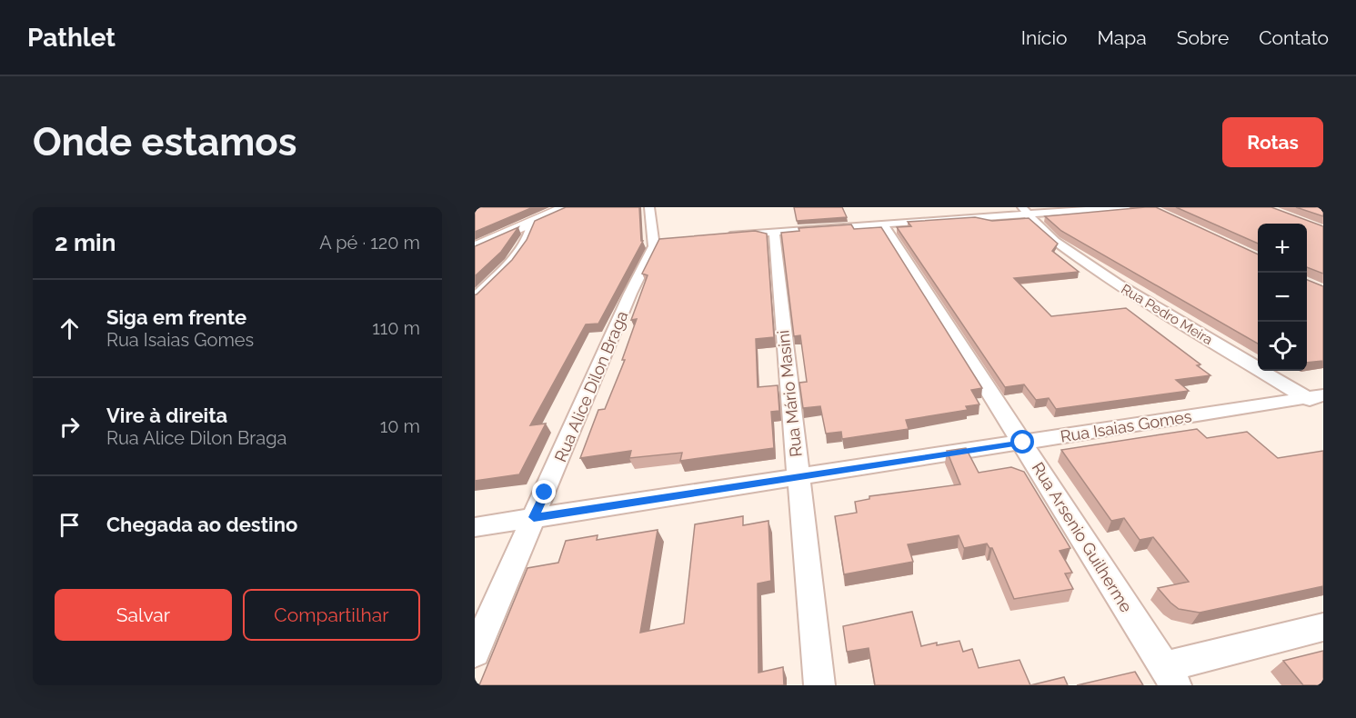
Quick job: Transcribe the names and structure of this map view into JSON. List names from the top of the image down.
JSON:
{
  "streets": {
    "street": [
      "Rua Pedro Meira",
      "Rua Alice Dilon Braga",
      "Rua Mário Masini",
      "Rua Isaias Gomes",
      "Rua Arsenio Guilherme"
    ]
  },
  "crossings": [
    ["Rua Pedro Meira", "Rua Isaias Gomes"],
    ["Rua Alice Dilon Braga", "Rua Isaias Gomes"],
    ["Rua Mário Masini", "Rua Isaias Gomes"],
    ["Rua Isaias Gomes", "Rua Arsenio Guilherme"]
  ],
  "page": {
    "header": "Pathlet",
    "nav": [
      "Início",
      "Mapa",
      "Sobre",
      "Contato"
    ],
    "buttons": [
      "Rotas",
      ["Salvar", "Compartilhar"]
    ],
    "title": "Onde estamos",
    "heading": ["2 min", "A pé · 120 m"],
    "map_buttons": ["+", "−"],
    "list": [
      ["Siga em frente", "Rua Isaias Gomes", "110 m"],
      ["Vire à direita", "Rua Alice Dilon Braga", "10 m"],
      "Chegada ao destino"
    ]
  }
}
